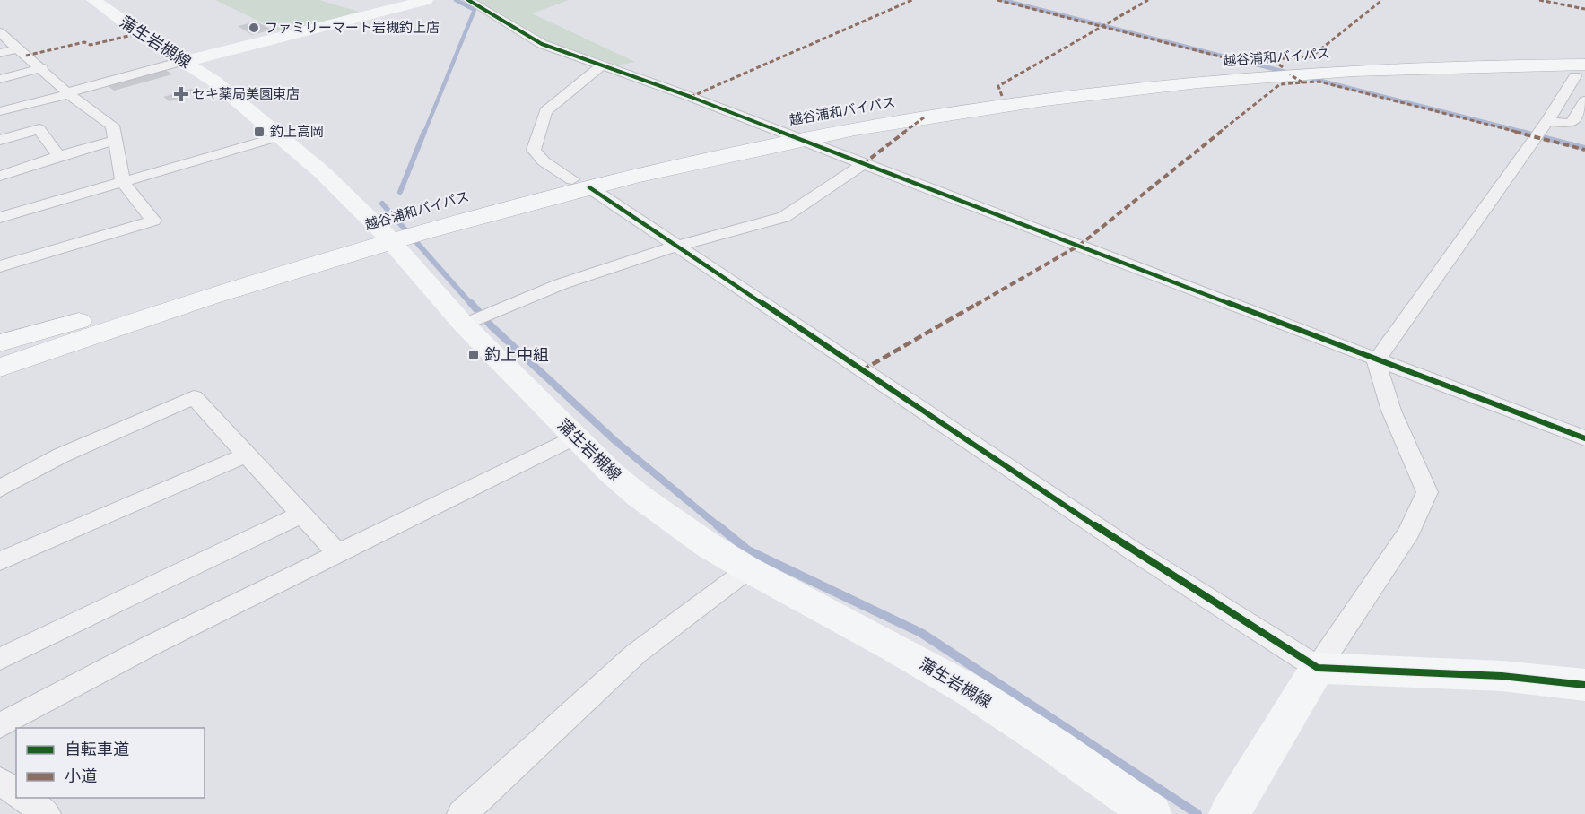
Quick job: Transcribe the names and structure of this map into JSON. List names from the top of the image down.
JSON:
{
  "streets": {
    "highway": ["越谷浦和バイパス"],
    "main road": ["蒲生岩槻線"]
  },
  "crossings": [
    ["蒲生岩槻線", "越谷浦和バイパス"]
  ],
  "places": {
    "other": ["ファミリーマート岩槻釣上店"],
    "health": ["セキ薬局美園東店"],
    "transit": ["釣上高岡", "釣上中組"]
  },
  "legend": ["自転車道", "小道"]
}
